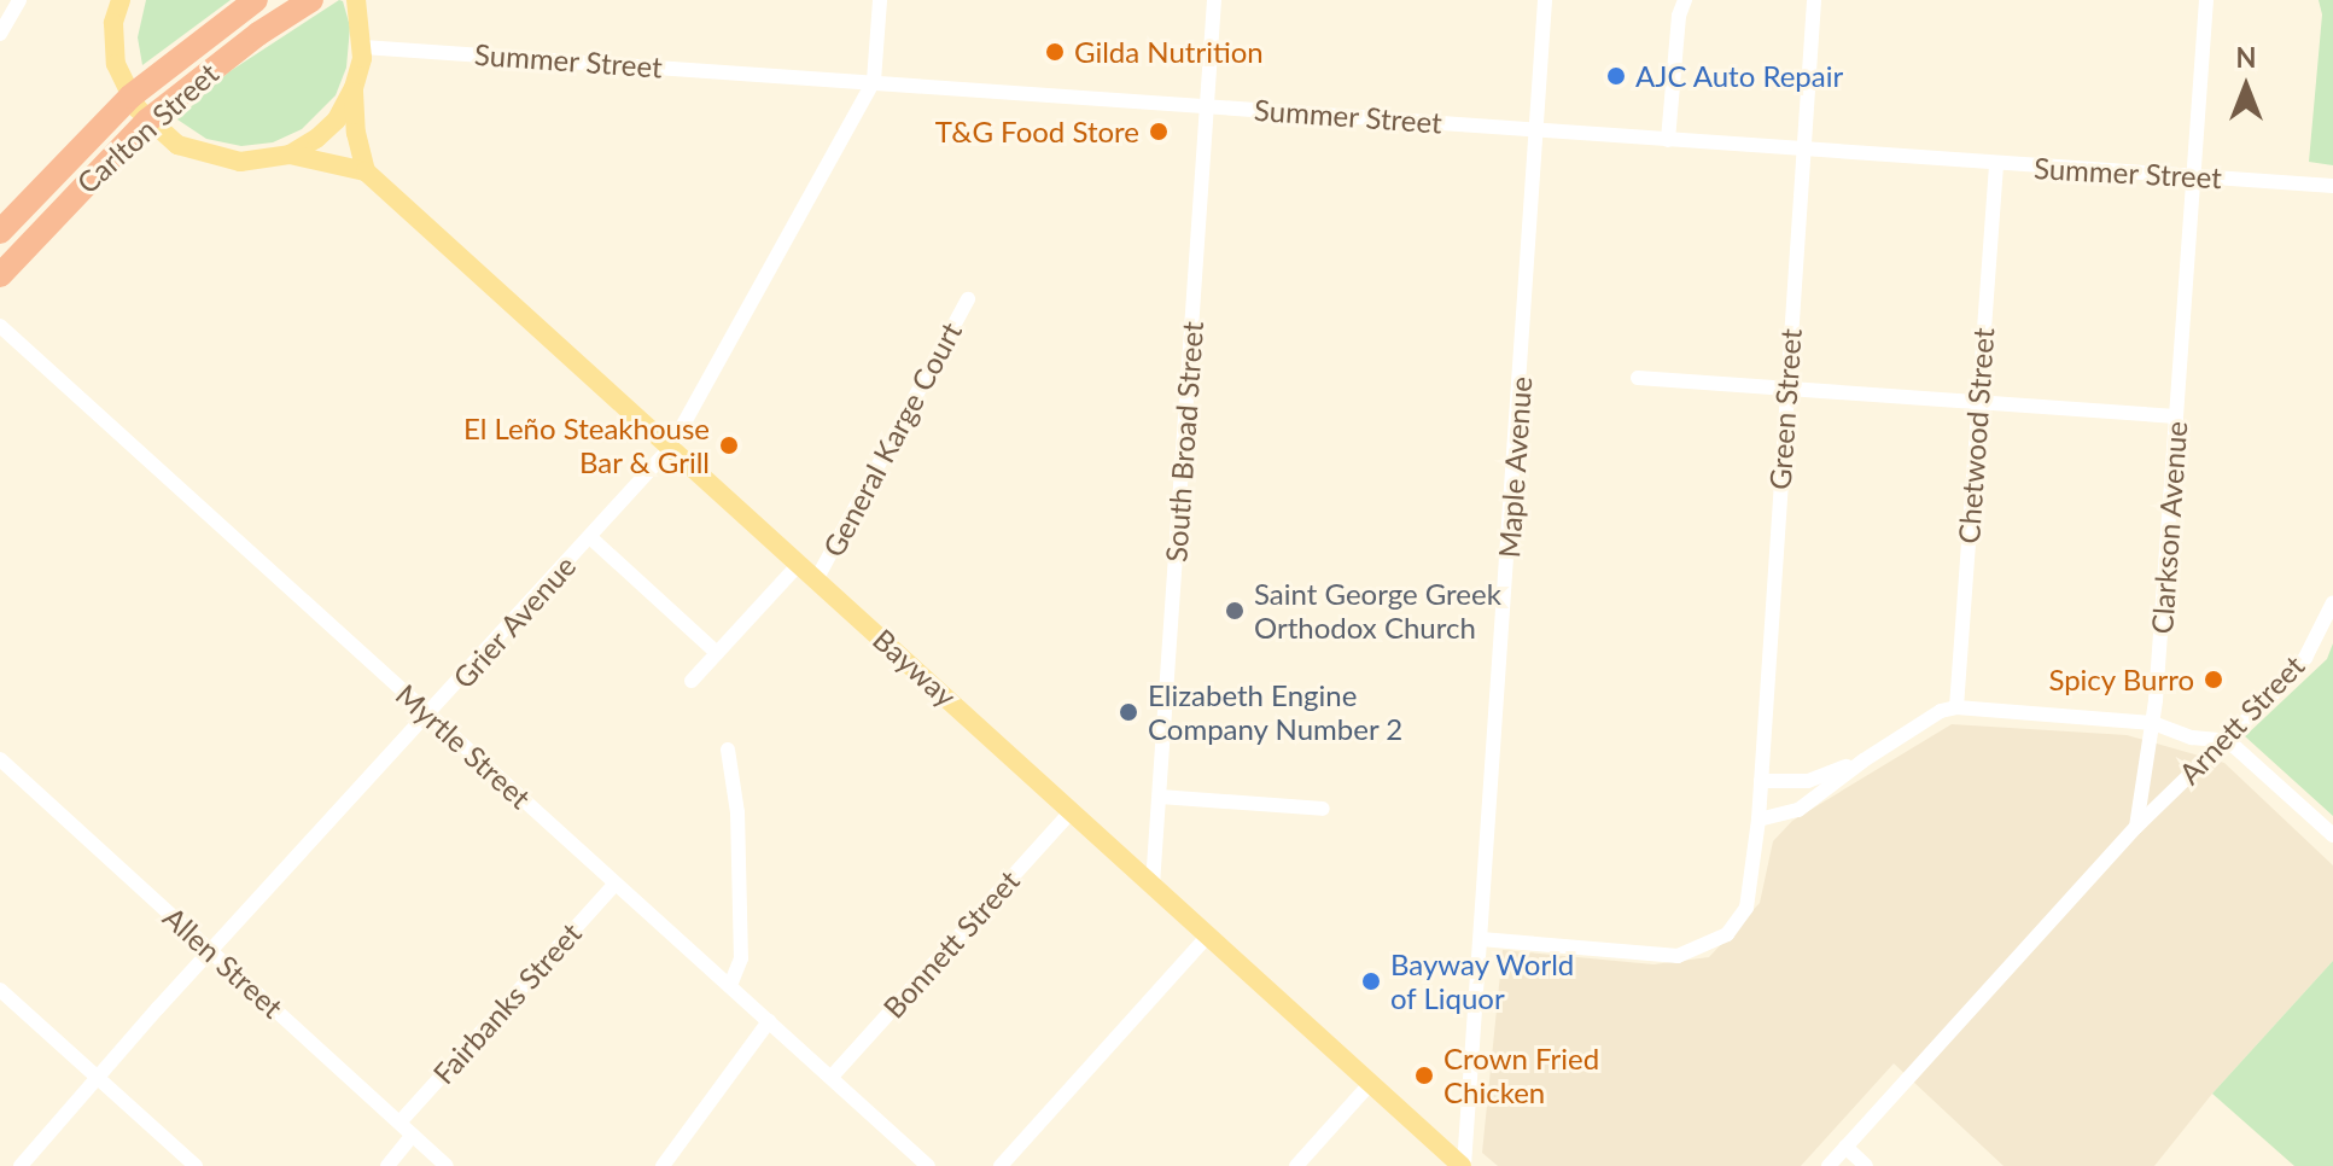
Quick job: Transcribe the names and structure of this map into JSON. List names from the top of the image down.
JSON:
{
  "streets": {
    "highway": ["Carlton Street"],
    "main road": ["Bayway"],
    "street": [
      "Summer Street",
      "Green Street",
      "Chetwood Street",
      "General Karge Court",
      "South Broad Street",
      "Maple Avenue",
      "Clarkson Avenue",
      "Grier Avenue",
      "Arnett Street",
      "Myrtle Street",
      "Bonnett Street",
      "Allen Street",
      "Fairbanks Street"
    ]
  },
  "crossings": [
    ["Summer Street", "Green Street"],
    ["Summer Street", "Chetwood Street"],
    ["Summer Street", "South Broad Street"],
    ["Summer Street", "Maple Avenue"],
    ["Summer Street", "Clarkson Avenue"],
    ["Summer Street", "Grier Avenue"],
    ["Green Street", "Maple Avenue"],
    ["General Karge Court", "Bayway"],
    ["South Broad Street", "Bayway"],
    ["Maple Avenue", "Bayway"],
    ["Clarkson Avenue", "Arnett Street"],
    ["Grier Avenue", "Bayway"],
    ["Grier Avenue", "Myrtle Street"],
    ["Grier Avenue", "Allen Street"],
    ["Bayway", "Bonnett Street"],
    ["Myrtle Street", "Bonnett Street"],
    ["Myrtle Street", "Fairbanks Street"],
    ["Allen Street", "Fairbanks Street"]
  ],
  "places": [
    "Gilda Nutrition",
    "AJC Auto Repair",
    "T&G Food Store",
    "El Leño Steakhouse Bar & Grill",
    "Saint George Greek Orthodox Church",
    "Spicy Burro",
    "Elizabeth Engine Company Number 2",
    "Bayway World of Liquor",
    "Crown Fried Chicken"
  ],
  "north": "top"
}
